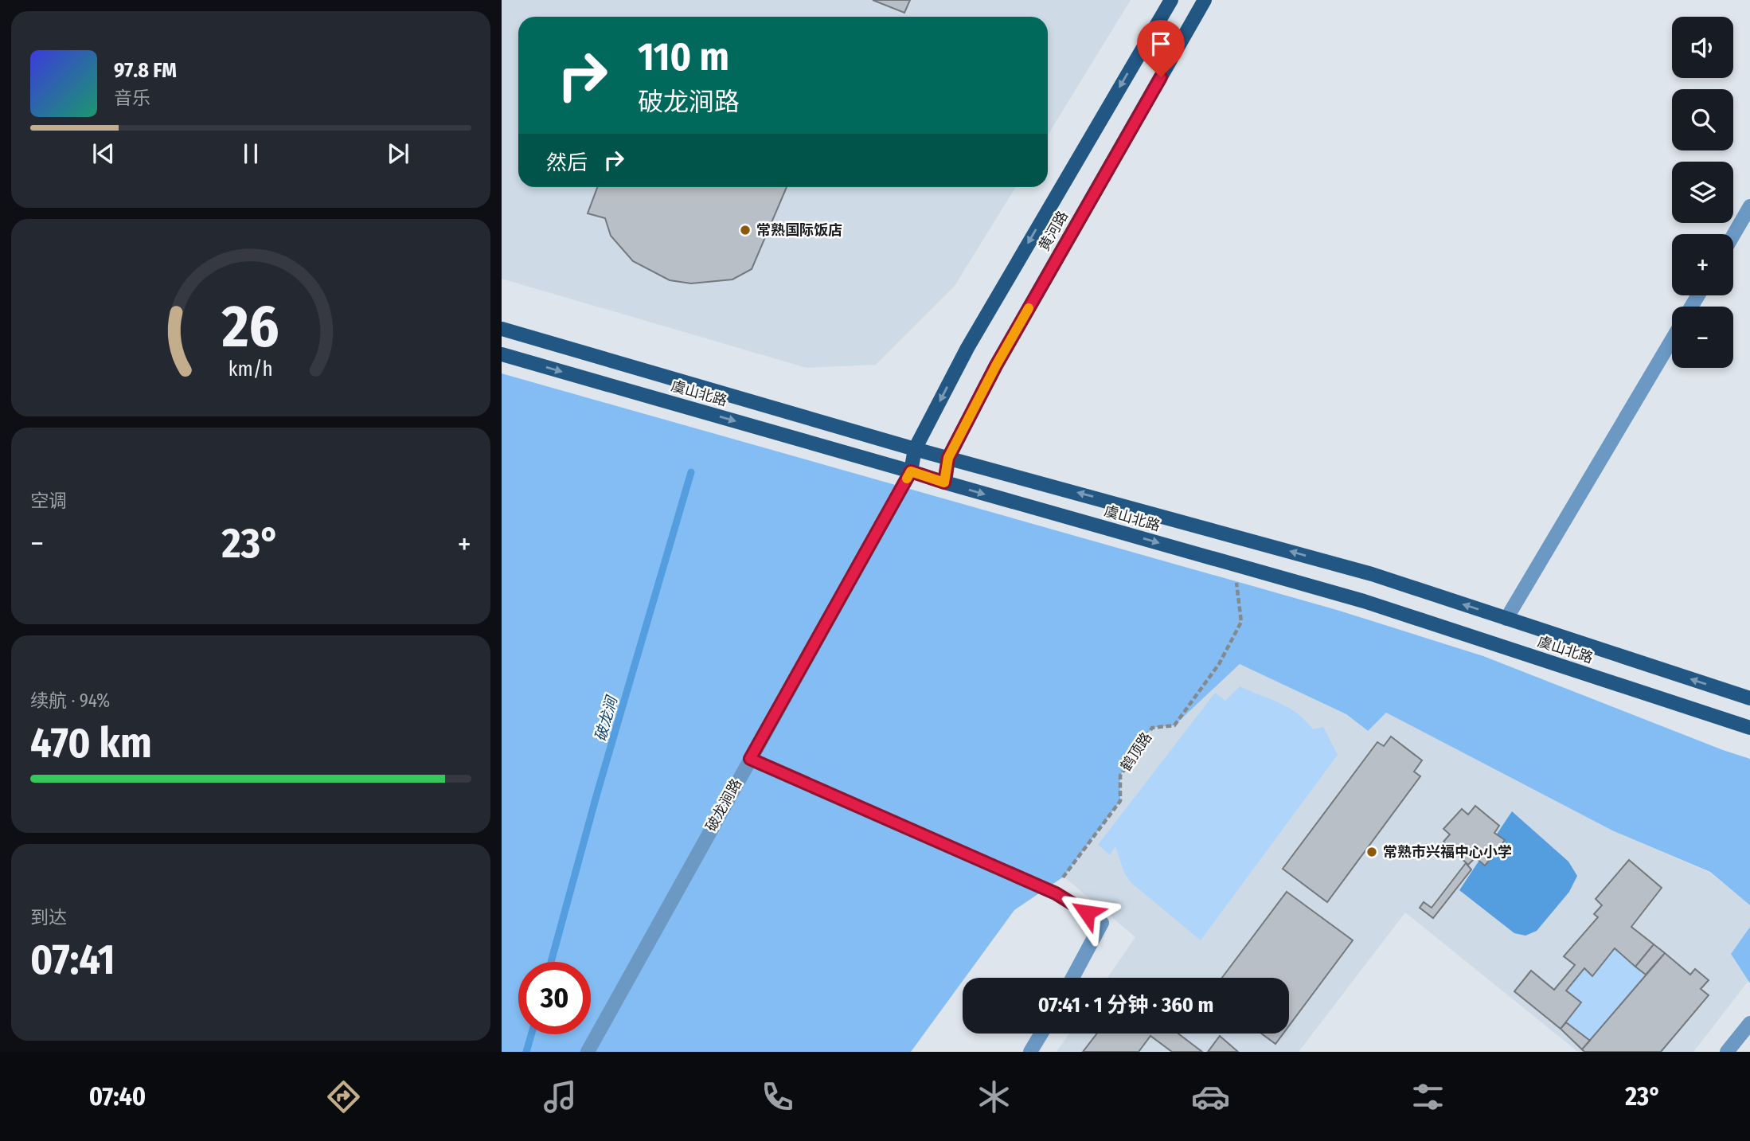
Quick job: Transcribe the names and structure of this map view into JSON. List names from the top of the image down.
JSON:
{
  "streets": {
    "main road": ["黄河路", "虞山北路"],
    "street": ["破龙涧路"],
    "path": ["鹤顶路"]
  },
  "crossings": [
    ["黄河路", "虞山北路"],
    ["黄河路", "破龙涧路"],
    ["虞山北路", "鹤顶路"],
    ["虞山北路", "破龙涧路"]
  ],
  "water": ["破龙涧"],
  "places": ["常熟国际饭店", "常熟市兴福中心小学"],
  "page": {
    "map_buttons": ["+", "−"],
    "turn": ["110 m", "破龙涧路"],
    "song": ["97.8 FM", "音乐"],
    "then": "然后",
    "tile": [
      "空调",
      ["续航 · 94%", "470 km"],
      ["到达", "07:41"]
    ],
    "heat": ["−", "23°", "+"],
    "limit": "30",
    "trip": "07:41 · 1 分钟 · 360 m",
    "tabs": ["07:40", "23°"],
    "gauge": ["26", "km/h"]
  }
}
